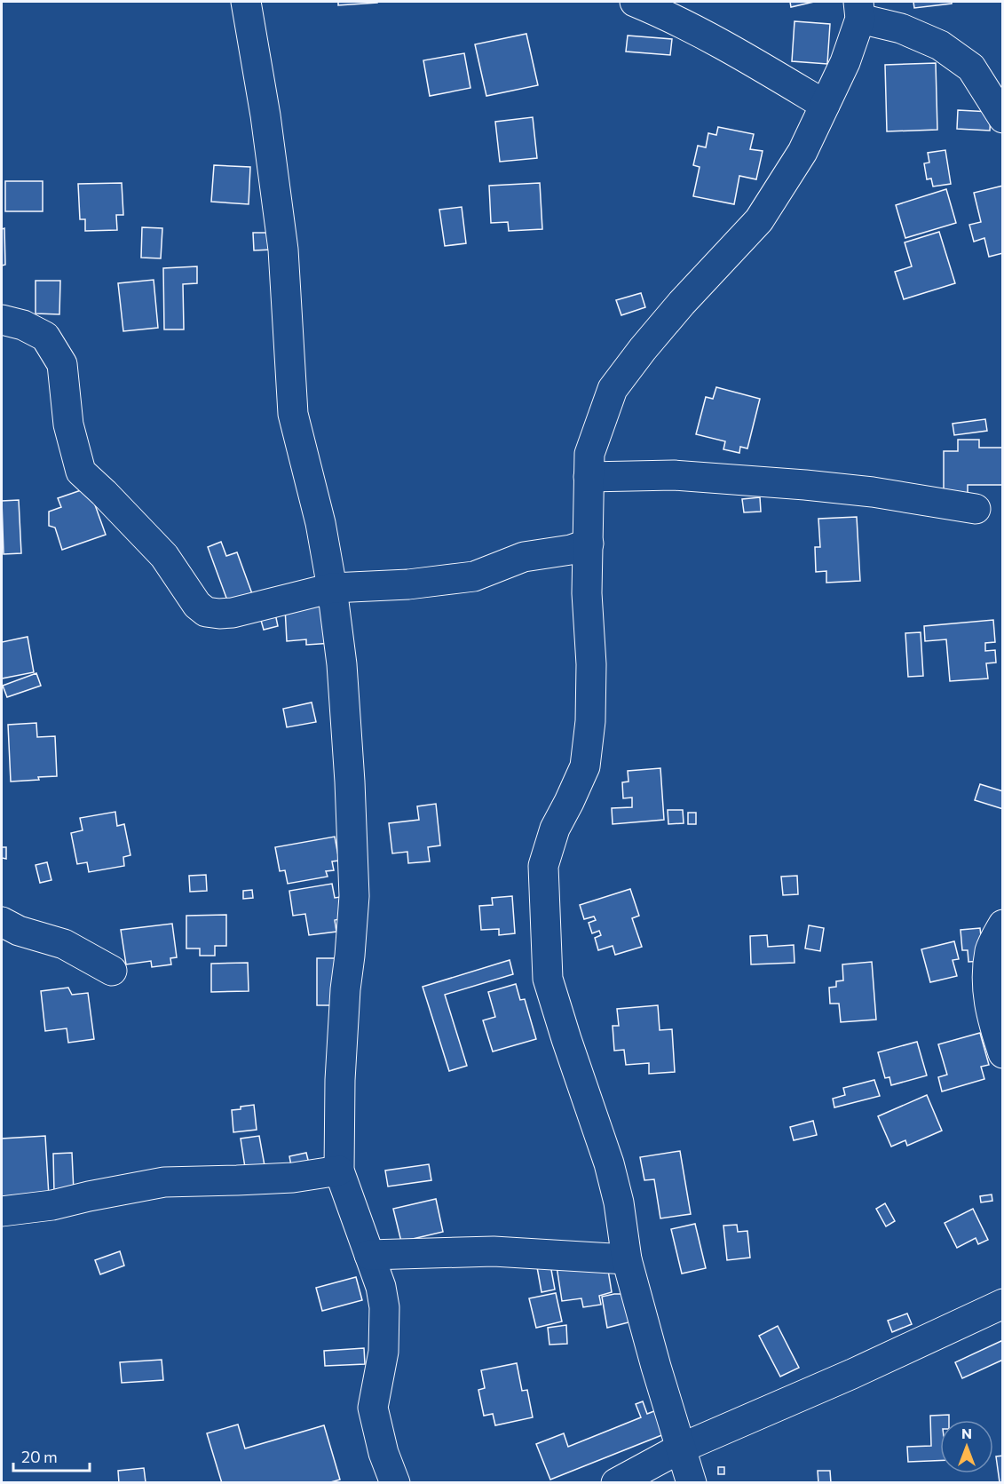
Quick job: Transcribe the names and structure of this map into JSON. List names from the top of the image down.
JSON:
{
  "scale_bar": "20 m",
  "north": "top"
}
